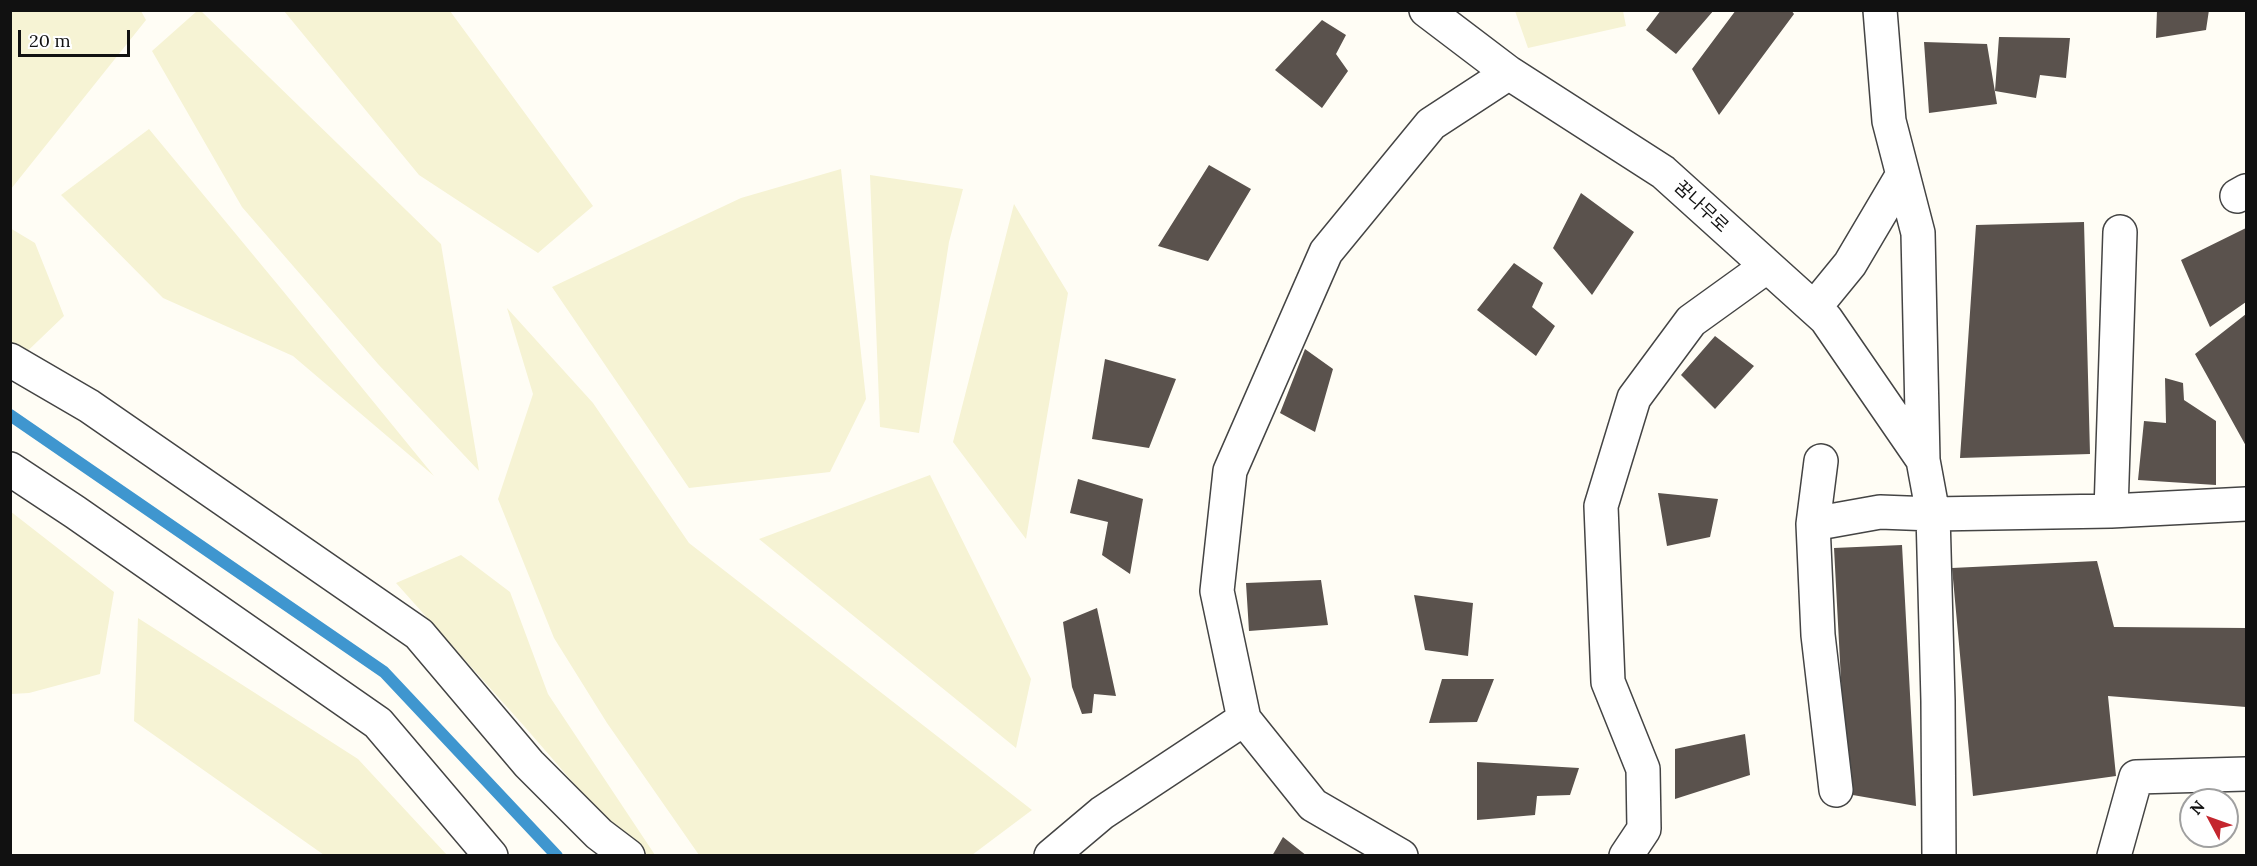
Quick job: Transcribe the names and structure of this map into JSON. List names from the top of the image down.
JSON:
{
  "streets": {
    "street": ["꿈나무로"]
  },
  "scale_bar": "20 m",
  "north": "top left"
}
